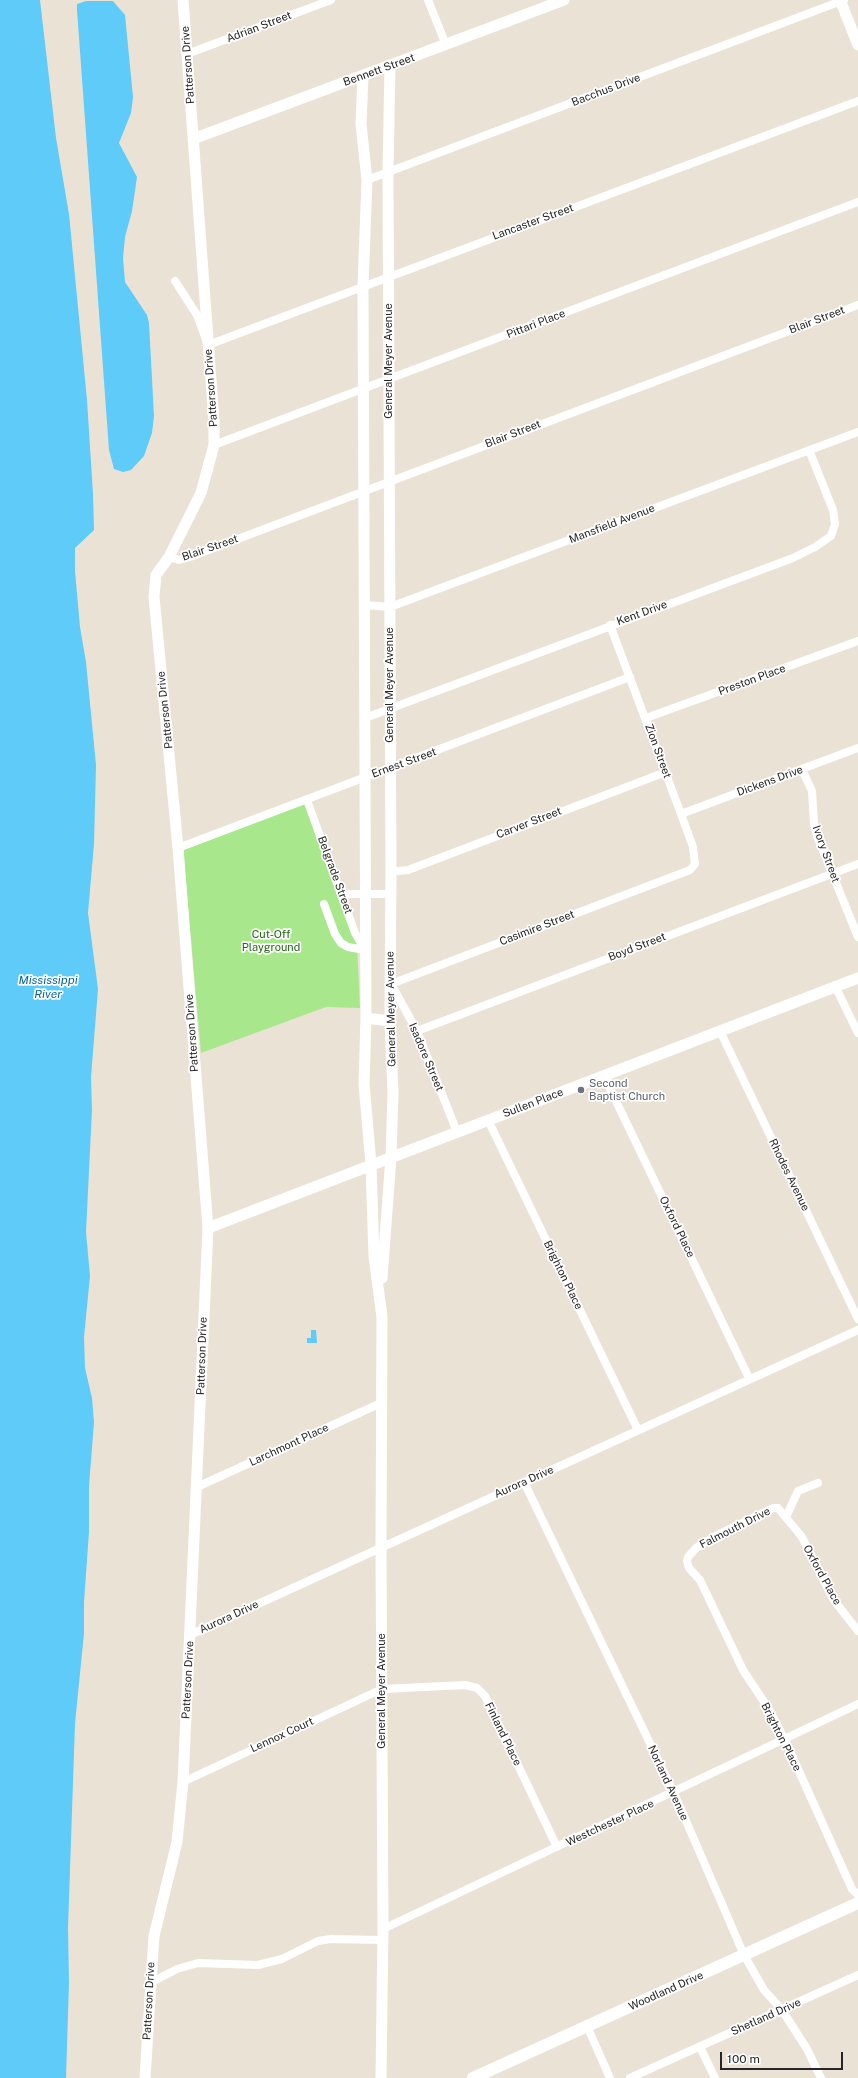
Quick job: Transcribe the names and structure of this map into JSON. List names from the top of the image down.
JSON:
{
  "streets": {
    "main road": ["Woodland Drive"],
    "street": [
      "Adrian Street",
      "Patterson Drive",
      "Bennett Street",
      "Bacchus Drive",
      "Lancaster Street",
      "Blair Street",
      "Pittari Place",
      "General Meyer Avenue",
      "Mansfield Avenue",
      "Kent Drive",
      "Preston Place",
      "Zion Street",
      "Ernest Street",
      "Dickens Drive",
      "Carver Street",
      "Ivory Street",
      "Belgrade Street",
      "Casimire Street",
      "Boyd Street",
      "Isadore Street",
      "Sullen Place",
      "Rhodes Avenue",
      "Oxford Place",
      "Brighton Place",
      "Larchmont Place",
      "Aurora Drive",
      "Falmouth Drive",
      "Finland Place",
      "Lennox Court",
      "Norland Avenue",
      "Westchester Place",
      "Shetland Drive"
    ]
  },
  "crossings": [
    ["Adrian Street", "Patterson Drive"],
    ["Patterson Drive", "Bennett Street"],
    ["Patterson Drive", "Lancaster Street"],
    ["Patterson Drive", "Blair Street"],
    ["Patterson Drive", "Pittari Place"],
    ["Patterson Drive", "Ernest Street"],
    ["Patterson Drive", "Sullen Place"],
    ["Patterson Drive", "Larchmont Place"],
    ["Patterson Drive", "Aurora Drive"],
    ["Patterson Drive", "Lennox Court"],
    ["Patterson Drive", "Westchester Place"],
    ["Bennett Street", "General Meyer Avenue"],
    ["Bacchus Drive", "General Meyer Avenue"],
    ["Lancaster Street", "General Meyer Avenue"],
    ["Blair Street", "General Meyer Avenue"],
    ["Pittari Place", "General Meyer Avenue"],
    ["General Meyer Avenue", "Mansfield Avenue"],
    ["General Meyer Avenue", "Kent Drive"],
    ["General Meyer Avenue", "Ernest Street"],
    ["General Meyer Avenue", "Carver Street"],
    ["General Meyer Avenue", "Belgrade Street"],
    ["General Meyer Avenue", "Casimire Street"],
    ["General Meyer Avenue", "Isadore Street"],
    ["General Meyer Avenue", "Sullen Place"],
    ["General Meyer Avenue", "Larchmont Place"],
    ["General Meyer Avenue", "Aurora Drive"],
    ["General Meyer Avenue", "Finland Place"],
    ["General Meyer Avenue", "Lennox Court"],
    ["General Meyer Avenue", "Westchester Place"],
    ["Mansfield Avenue", "Kent Drive"],
    ["Kent Drive", "Zion Street"],
    ["Preston Place", "Zion Street"],
    ["Zion Street", "Ernest Street"],
    ["Zion Street", "Dickens Drive"],
    ["Zion Street", "Carver Street"],
    ["Zion Street", "Casimire Street"],
    ["Ernest Street", "Belgrade Street"],
    ["Dickens Drive", "Ivory Street"],
    ["Ivory Street", "Boyd Street"],
    ["Casimire Street", "Isadore Street"],
    ["Boyd Street", "Isadore Street"],
    ["Isadore Street", "Sullen Place"],
    ["Sullen Place", "Rhodes Avenue"],
    ["Sullen Place", "Oxford Place"],
    ["Sullen Place", "Brighton Place"],
    ["Oxford Place", "Aurora Drive"],
    ["Oxford Place", "Falmouth Drive"],
    ["Brighton Place", "Aurora Drive"],
    ["Brighton Place", "Falmouth Drive"],
    ["Brighton Place", "Westchester Place"],
    ["Aurora Drive", "Norland Avenue"],
    ["Finland Place", "Lennox Court"],
    ["Finland Place", "Westchester Place"],
    ["Norland Avenue", "Westchester Place"],
    ["Norland Avenue", "Woodland Drive"],
    ["Norland Avenue", "Shetland Drive"]
  ],
  "water": ["Mississippi River"],
  "parks": ["Cut-Off Playground"],
  "places": ["Second Baptist Church"],
  "scale_bar": "100 m"
}
